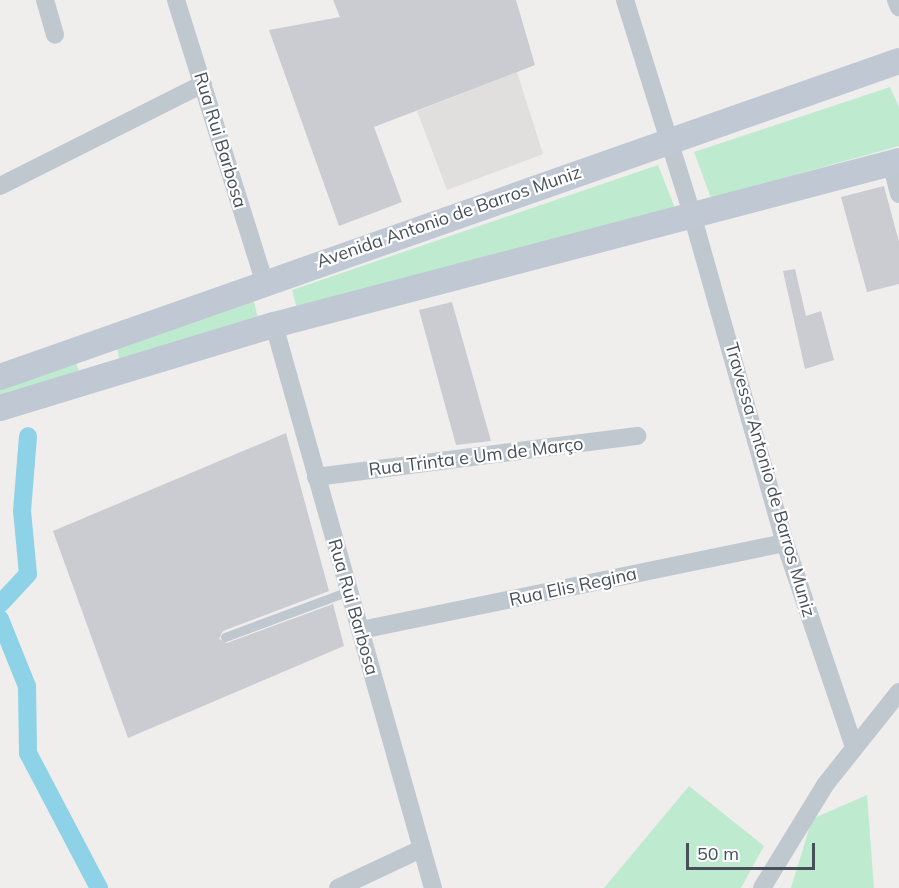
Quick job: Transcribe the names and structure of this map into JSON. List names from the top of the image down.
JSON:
{
  "streets": {
    "main road": ["Avenida Antonio de Barros Muniz"],
    "street": [
      "Rua Rui Barbosa",
      "Rua Trinta e Um de Março",
      "Travessa Antonio de Barros Muniz",
      "Rua Elis Regina"
    ]
  },
  "crossings": [
    ["Rua Rui Barbosa", "Avenida Antonio de Barros Muniz"],
    ["Rua Rui Barbosa", "Rua Trinta e Um de Março"],
    ["Rua Rui Barbosa", "Rua Elis Regina"],
    ["Avenida Antonio de Barros Muniz", "Travessa Antonio de Barros Muniz"],
    ["Travessa Antonio de Barros Muniz", "Rua Elis Regina"]
  ],
  "scale_bar": "50 m"
}
